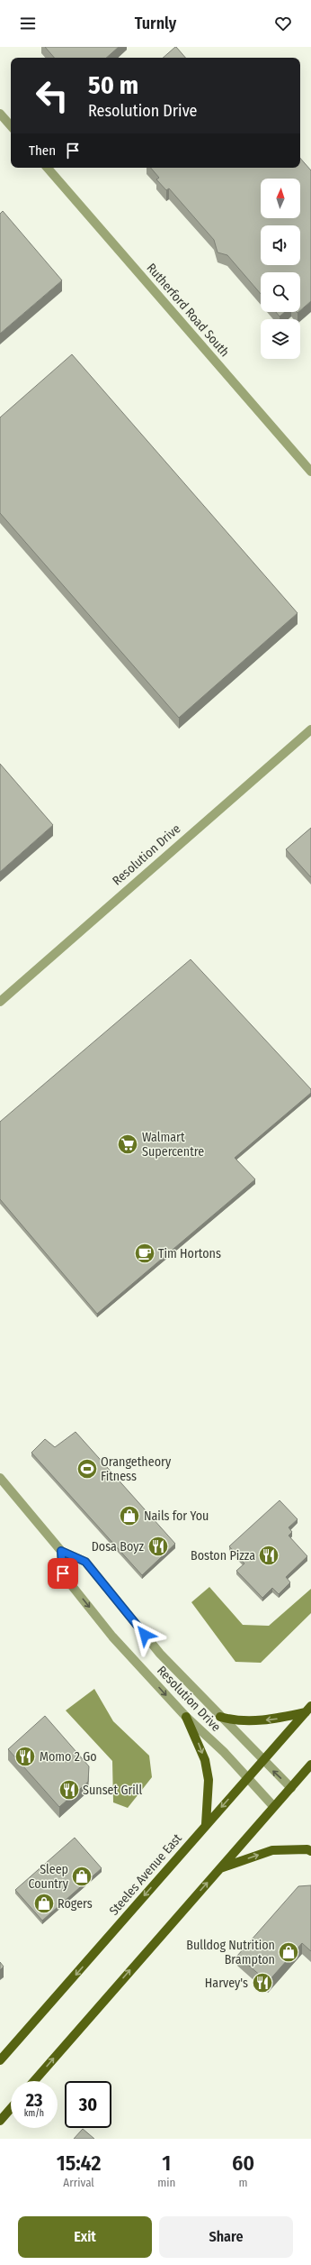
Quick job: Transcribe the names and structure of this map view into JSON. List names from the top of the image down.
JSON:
{
  "streets": {
    "main road": ["Steeles Avenue East"],
    "street": ["Rutherford Road South", "Resolution Drive"]
  },
  "crossings": [
    ["Resolution Drive", "Steeles Avenue East"]
  ],
  "places": {
    "supermarket": ["Walmart Supercentre"],
    "cafe": ["Tim Hortons"],
    "sports": ["Orangetheory Fitness"],
    "shop": [
      "Nails for You",
      "Sleep Country",
      "Rogers",
      "Bulldog Nutrition Brampton"
    ],
    "restaurant": [
      "Dosa Boyz",
      "Boston Pizza",
      "Momo 2 Go",
      "Sunset Grill",
      "Harvey's"
    ]
  },
  "north": "top",
  "page": {
    "header": "Turnly",
    "turn": ["50 m", "Resolution Drive"],
    "then": "Then",
    "speed": "23 km/h",
    "limit": "30",
    "eta": [
      "15:42",
      "Arrival",
      "1",
      "min",
      "60",
      "m"
    ],
    "buttons": ["Exit", "Share"]
  }
}
